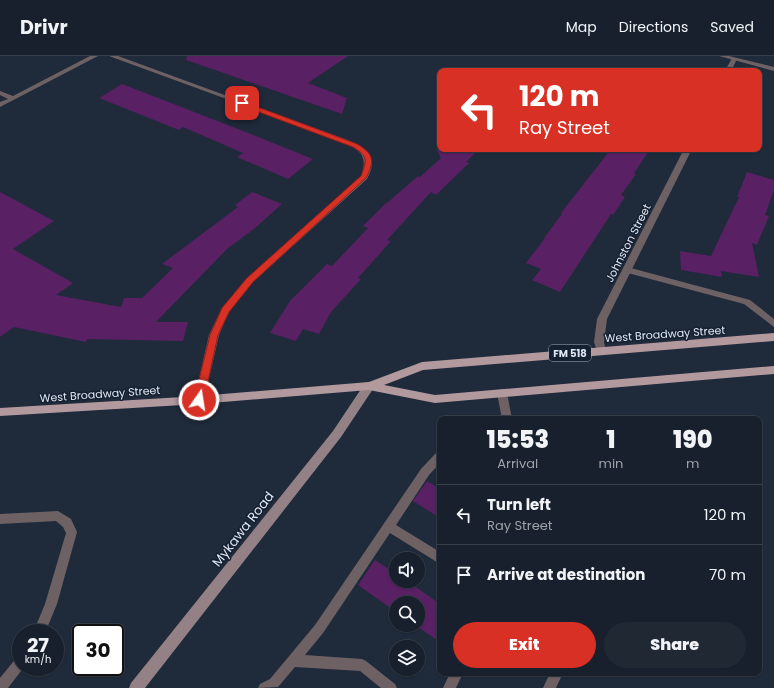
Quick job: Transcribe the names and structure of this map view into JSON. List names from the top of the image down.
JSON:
{
  "streets": {
    "main road": ["West Broadway Street", "FM 518", "Mykawa Road"],
    "street": ["Johnston Street"]
  },
  "crossings": [
    ["Johnston Street", "West Broadway Street"],
    ["West Broadway Street", "Mykawa Road"]
  ],
  "page": {
    "header": "Drivr",
    "nav": ["Map", "Directions", "Saved"],
    "turn": ["120 m", "Ray Street"],
    "eta": [
      "15:53",
      "Arrival",
      "1",
      "min",
      "190",
      "m"
    ],
    "list": [
      {
        "name": "Turn left",
        "note": "Ray Street",
        "value": "120 m"
      },
      {
        "name": "Arrive at destination",
        "value": "70 m"
      }
    ],
    "buttons": ["Exit", "Share"],
    "speed": "27 km/h",
    "limit": "30"
  }
}
